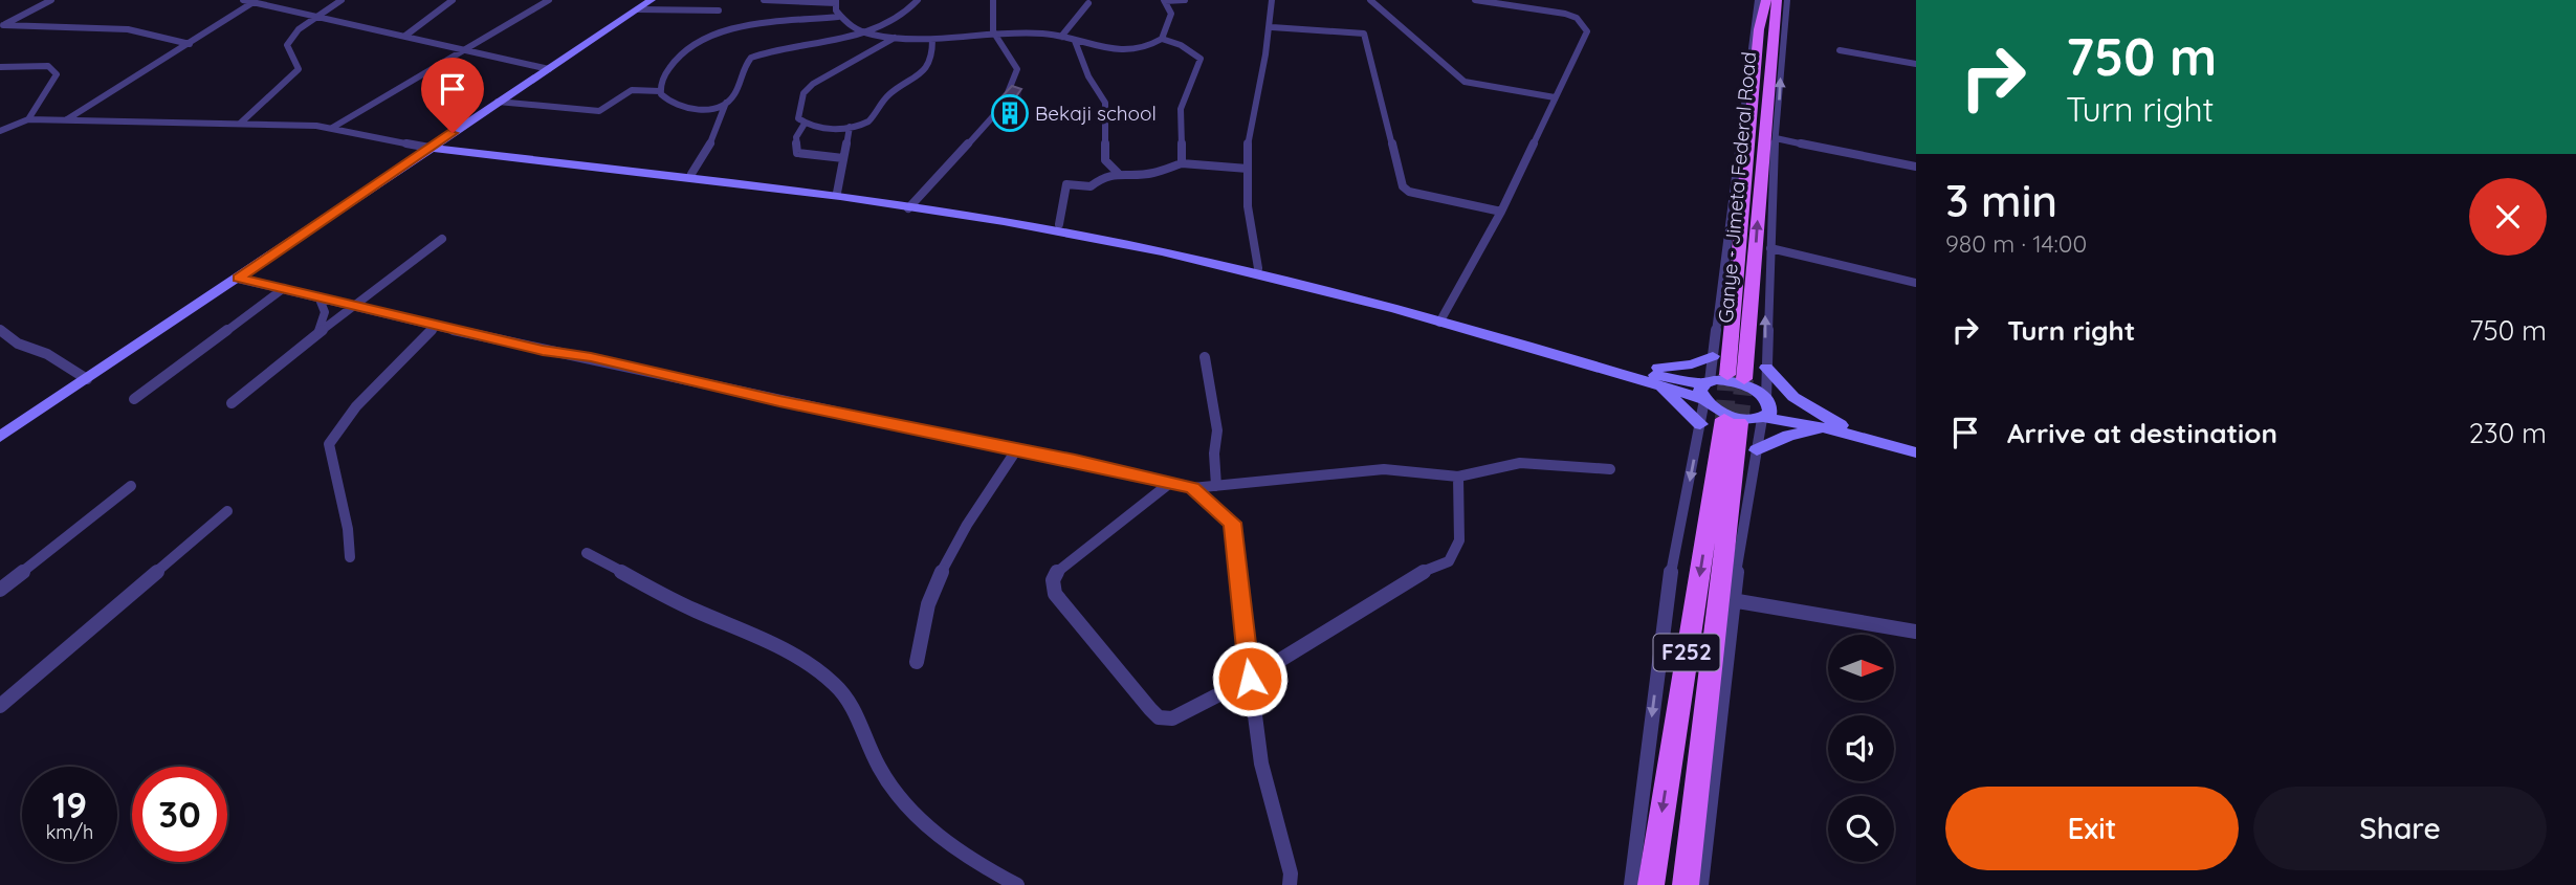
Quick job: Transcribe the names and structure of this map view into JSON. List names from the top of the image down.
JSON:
{
  "streets": {
    "main road": ["Ganye - Jimeta Federal Road", "F252"]
  },
  "places": {
    "building": ["Bekaji school"]
  },
  "north": "right",
  "page": {
    "turn": ["750 m", "Turn right"],
    "heading": ["3 min", "980 m · 14:00"],
    "list": [
      {
        "name": "Turn right",
        "value": "750 m"
      },
      {
        "name": "Arrive at destination",
        "value": "230 m"
      }
    ],
    "speed": "19 km/h",
    "limit": "30",
    "buttons": ["Exit", "Share"]
  }
}
